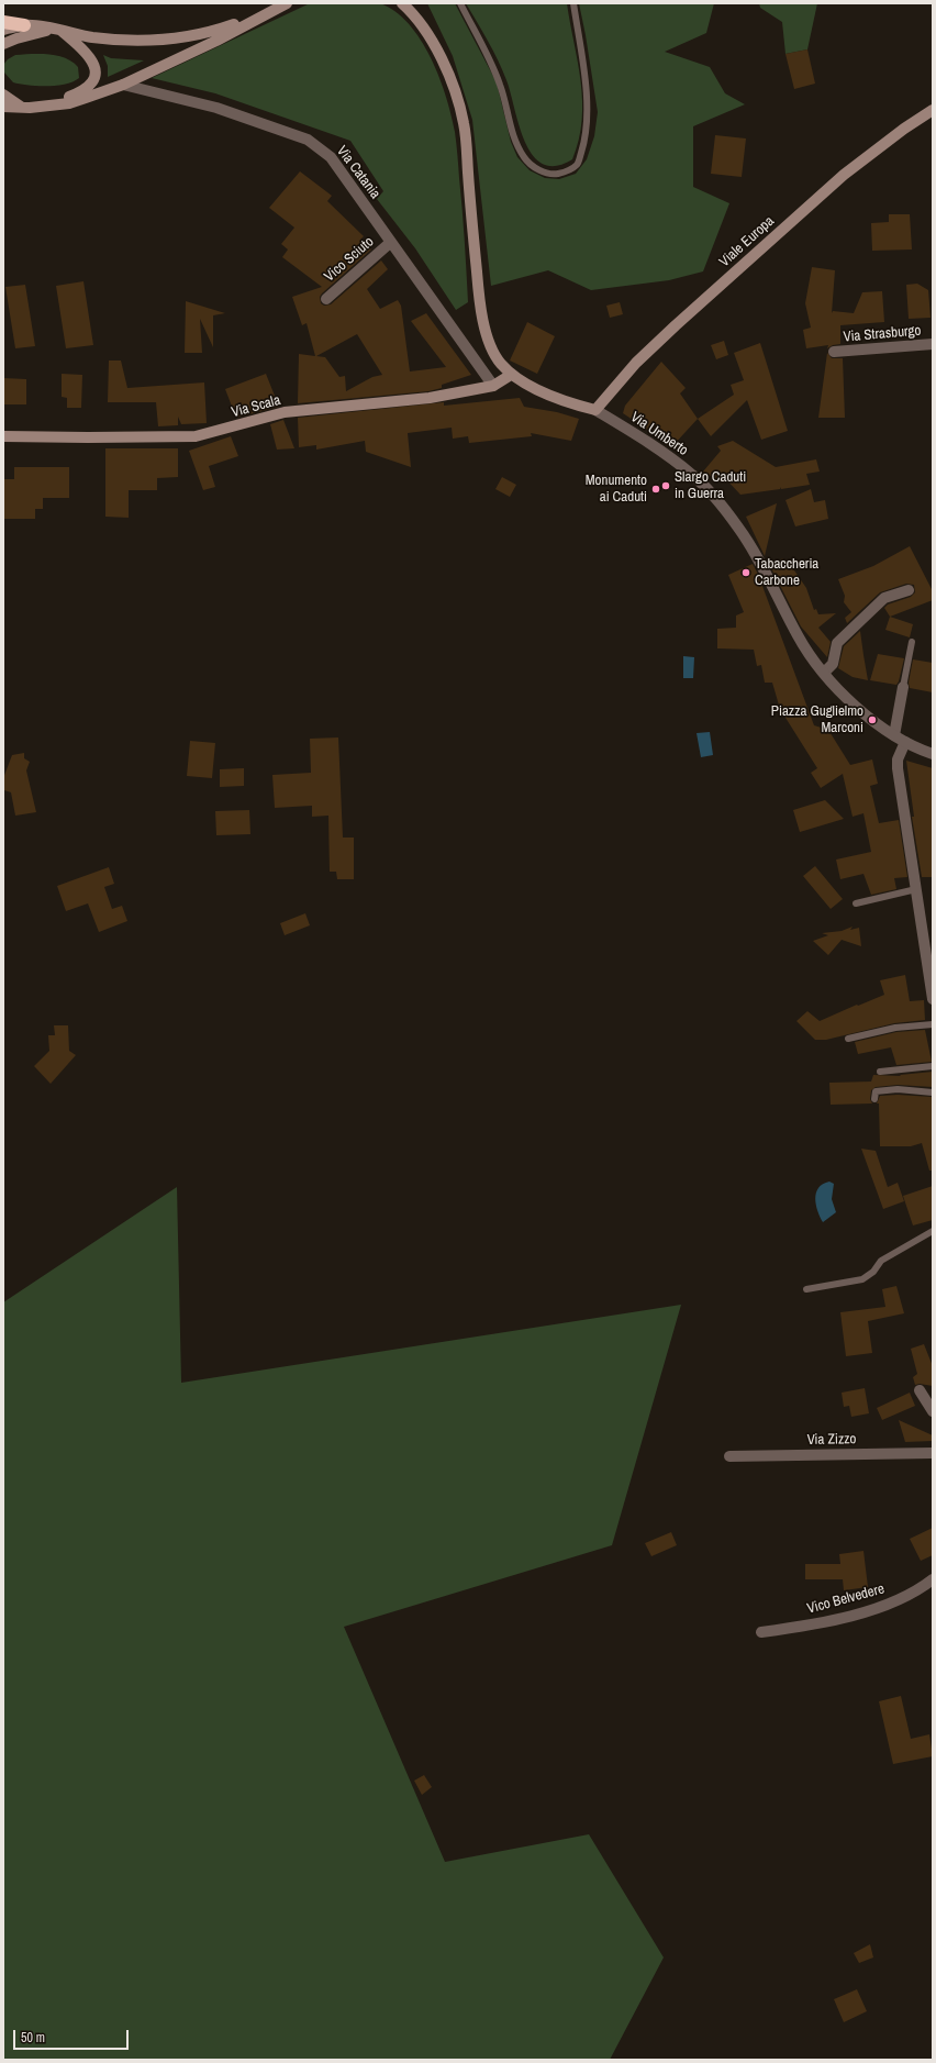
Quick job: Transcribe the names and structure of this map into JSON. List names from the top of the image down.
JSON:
{
  "streets": {
    "main road": ["Viale Europa", "Via Scala", "Via Umberto"],
    "street": [
      "Via Catania",
      "Vico Sciuto",
      "Via Strasburgo",
      "Via Zizzo",
      "Vico Belvedere"
    ]
  },
  "crossings": [
    ["Via Catania", "Vico Sciuto"],
    ["Via Catania", "Via Scala"],
    ["Viale Europa", "Via Umberto"],
    ["Via Scala", "Via Umberto"]
  ],
  "places": [
    "Slargo Caduti in Guerra",
    "Monumento ai Caduti",
    "Tabaccheria Carbone",
    "Piazza Guglielmo Marconi"
  ],
  "scale_bar": "50 m"
}
